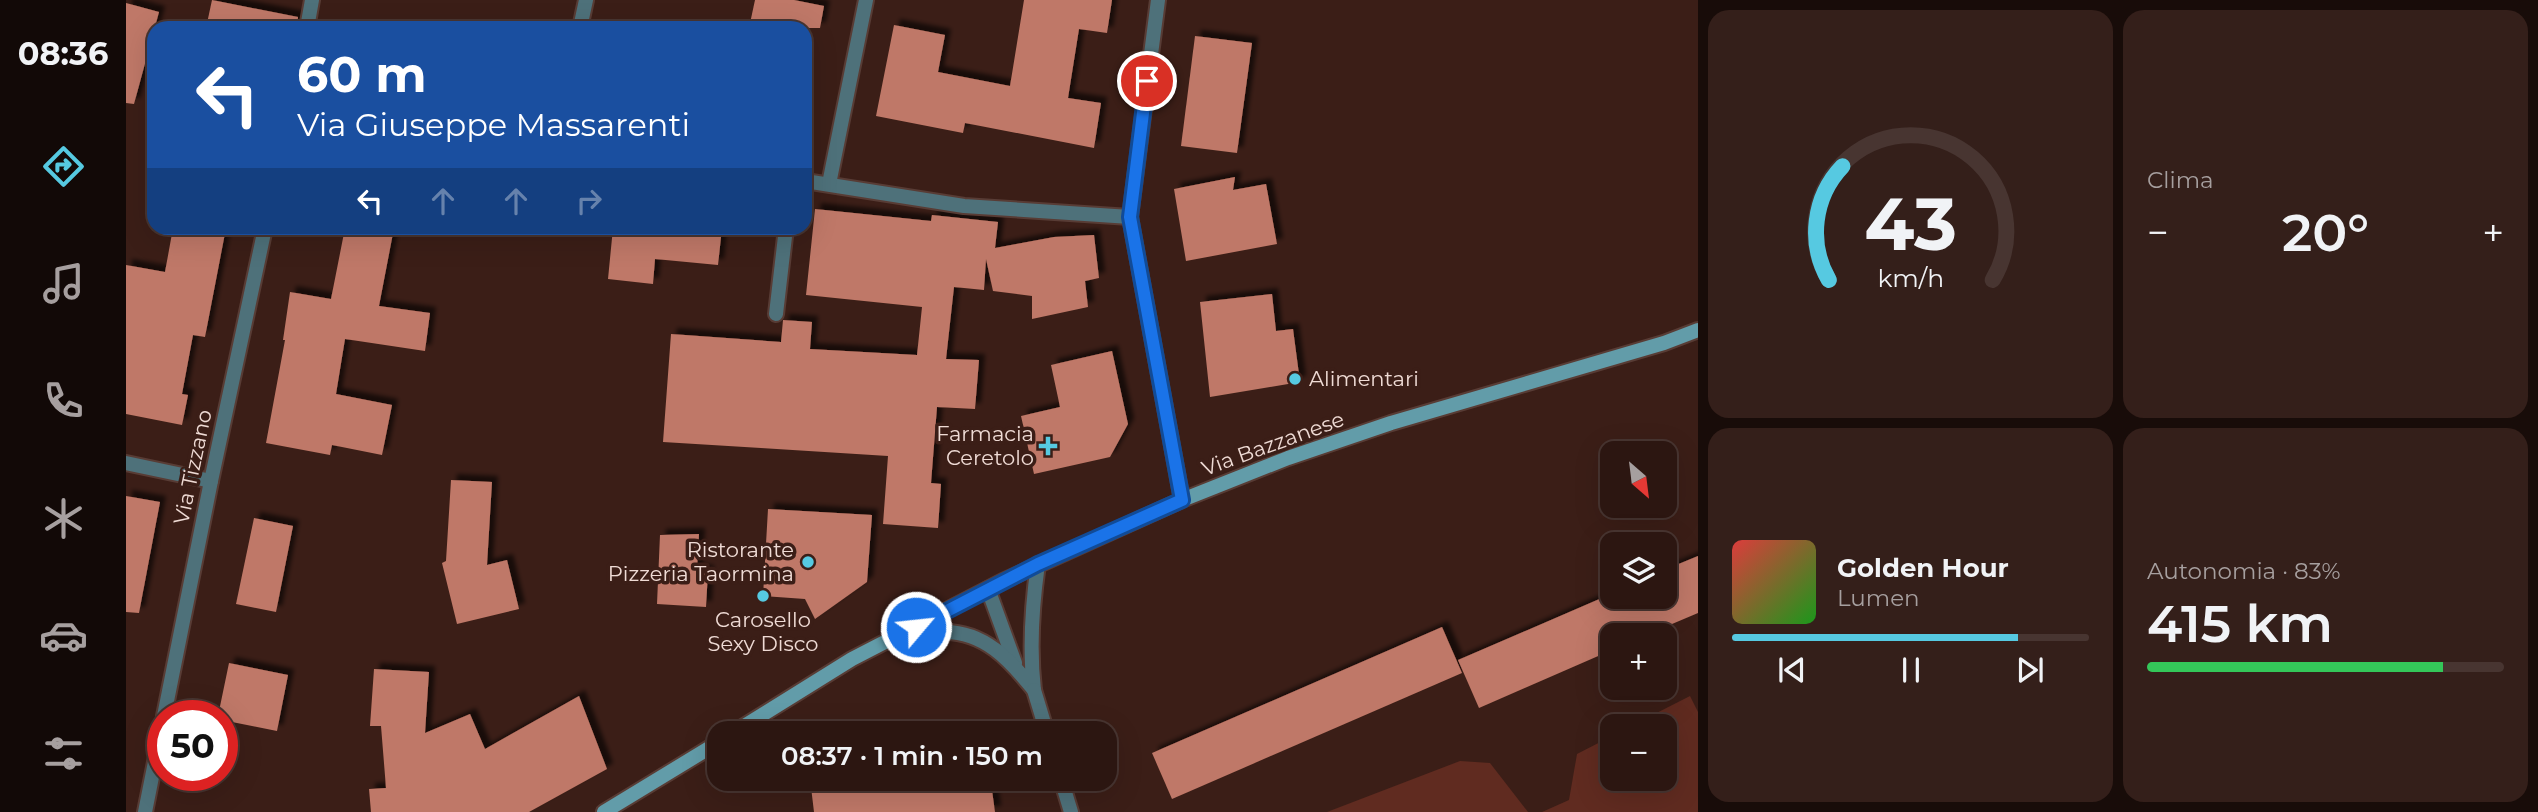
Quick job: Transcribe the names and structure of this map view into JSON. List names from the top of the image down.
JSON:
{
  "streets": {
    "main road": ["Via Bazzanese"],
    "street": ["Via Tizzano"]
  },
  "places": {
    "other": ["Alimentari", "Ristorante Pizzeria Taormina", "Carosello Sexy Disco"],
    "health": ["Farmacia Ceretolo"]
  },
  "north": "bottom right",
  "page": {
    "tabs": "08:36",
    "tile": [
      "Clima",
      ["Autonomia · 83%", "415 km"]
    ],
    "turn": ["60 m", "Via Giuseppe Massarenti"],
    "heat": ["−", "20°", "+"],
    "map_buttons": ["+", "−"],
    "song": ["Golden Hour", "Lumen"],
    "limit": "50",
    "trip": "08:37 · 1 min · 150 m",
    "gauge": ["43", "km/h"]
  }
}
